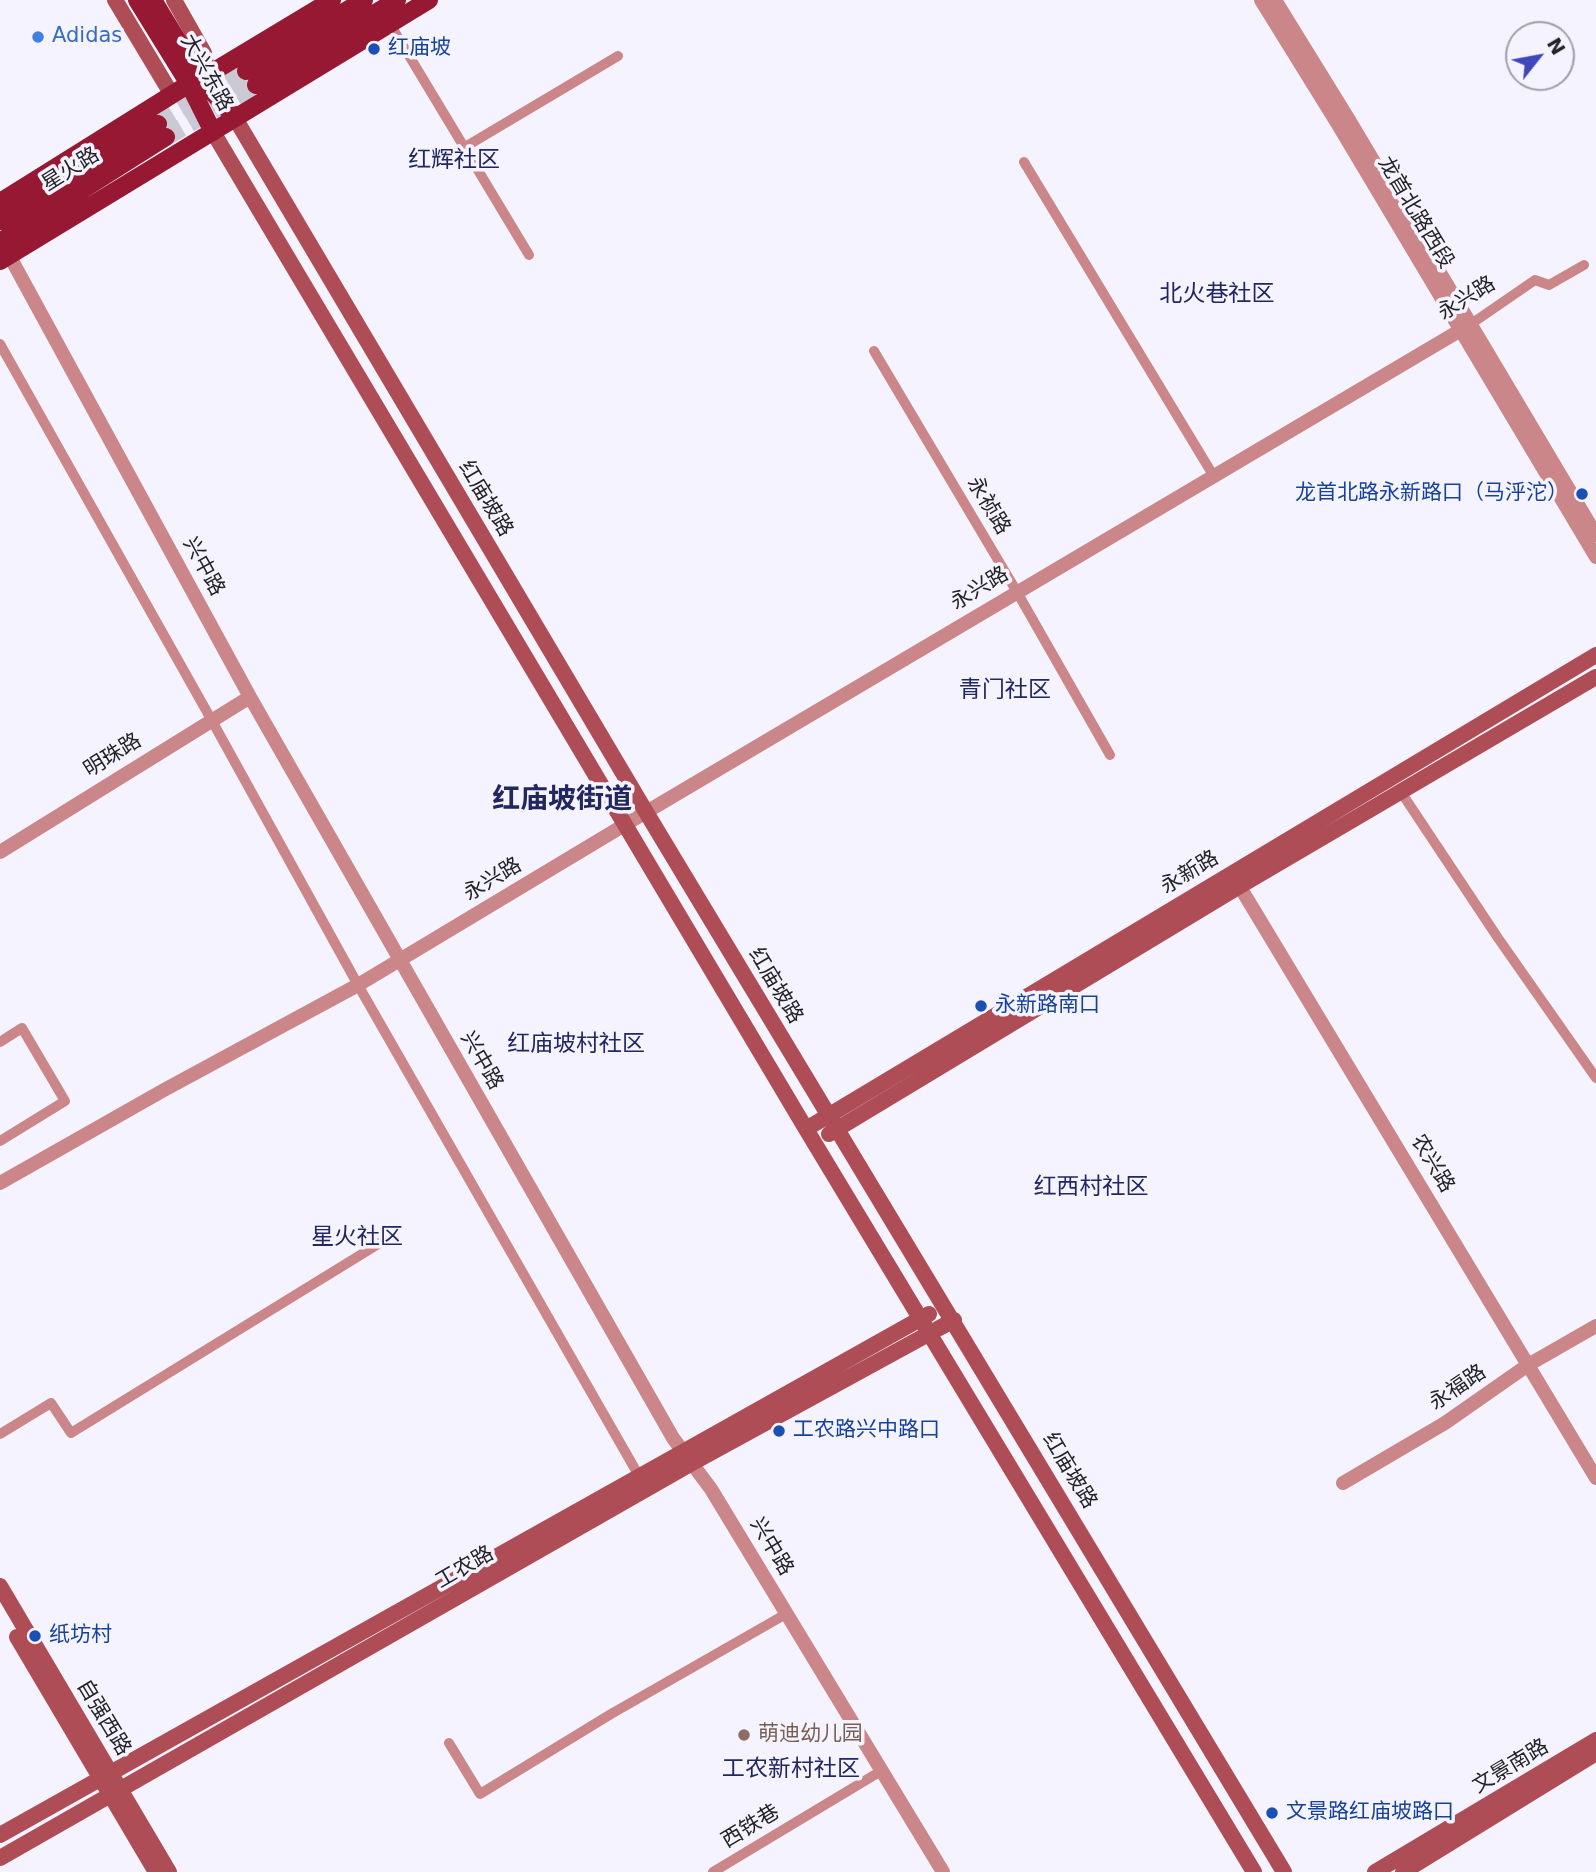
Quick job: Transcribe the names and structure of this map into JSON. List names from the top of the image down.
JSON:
{
  "streets": {
    "main road": [
      "大兴东路",
      "星火路",
      "红庙坡路",
      "永新路",
      "工农路",
      "自强西路",
      "文景南路"
    ],
    "street": [
      "龙首北路西段",
      "永兴路",
      "永祯路",
      "兴中路",
      "明珠路",
      "农兴路",
      "永福路",
      "西铁巷"
    ]
  },
  "crossings": [
    ["大兴东路", "红庙坡路"],
    ["星火路", "兴中路"],
    ["龙首北路西段", "永兴路"],
    ["永兴路", "红庙坡路"],
    ["永兴路", "永祯路"],
    ["永兴路", "兴中路"],
    ["红庙坡路", "永新路"],
    ["红庙坡路", "工农路"],
    ["兴中路", "明珠路"],
    ["兴中路", "工农路"],
    ["兴中路", "西铁巷"],
    ["永新路", "农兴路"],
    ["农兴路", "永福路"],
    ["工农路", "自强西路"]
  ],
  "districts": [
    "红辉社区",
    "北火巷社区",
    "青门社区",
    "红庙坡街道",
    "红庙坡村社区",
    "红西村社区",
    "星火社区",
    "工农新村社区"
  ],
  "places": [
    "Adidas",
    "红庙坡",
    "龙首北路永新路口（马泘沱）",
    "永新路南口",
    "工农路兴中路口",
    "纸坊村",
    "萌迪幼儿园",
    "文景路红庙坡路口"
  ],
  "north": "top right"
}
